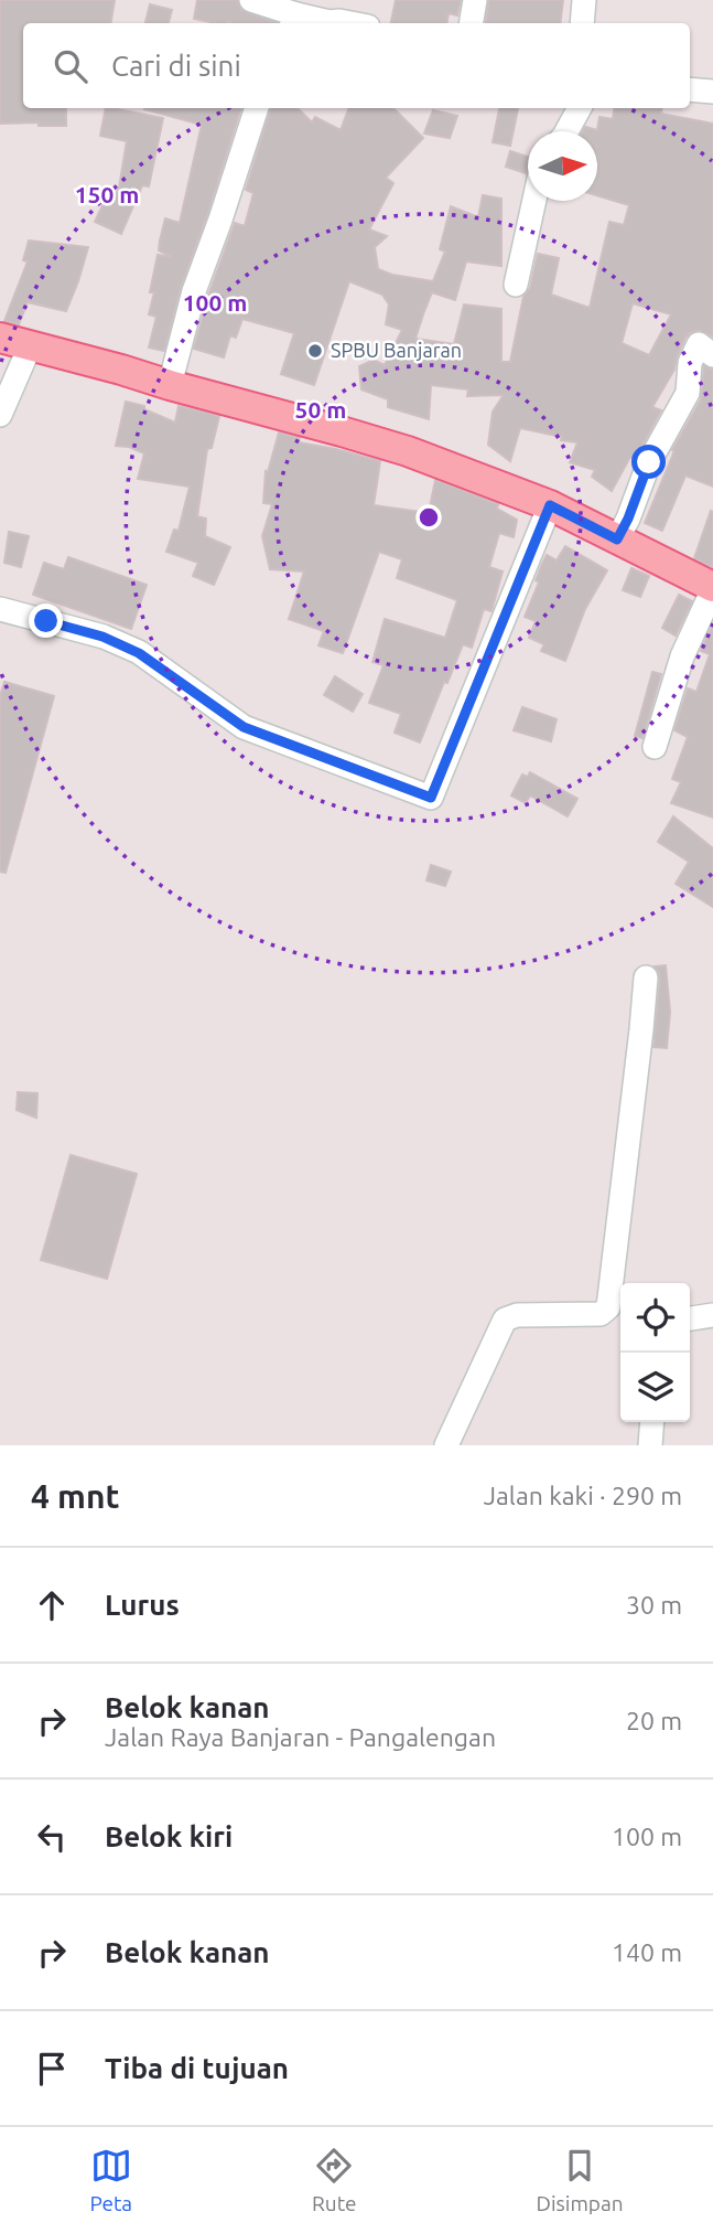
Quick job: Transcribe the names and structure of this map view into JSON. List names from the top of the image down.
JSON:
{
  "places": ["SPBU Banjaran"],
  "north": "right",
  "page": {
    "search": "Cari di sini",
    "heading": ["4 mnt", "Jalan kaki · 290 m"],
    "list": [
      ["Lurus", "30 m"],
      ["Belok kanan", "Jalan Raya Banjaran - Pangalengan", "20 m"],
      ["Belok kiri", "100 m"],
      ["Belok kanan", "140 m"],
      "Tiba di tujuan"
    ],
    "nav": ["Peta", "Rute", "Disimpan"]
  },
  "rings": ["150 m", "100 m", "50 m"]
}
